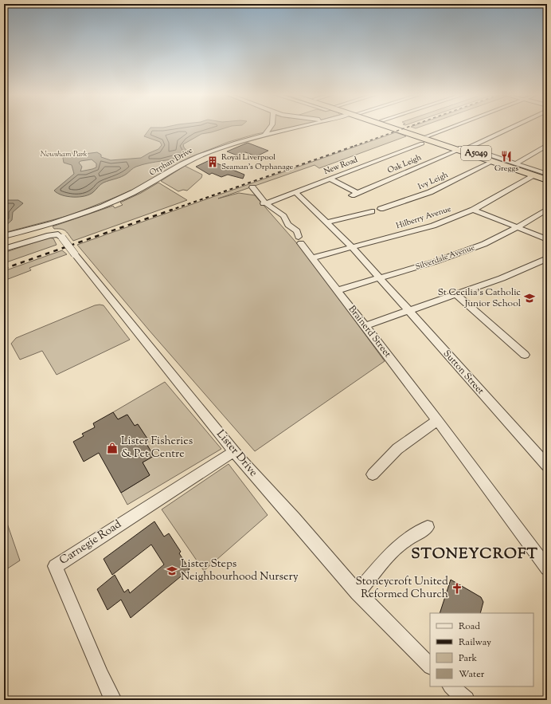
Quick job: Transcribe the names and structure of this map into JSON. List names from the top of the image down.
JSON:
{
  "streets": {
    "highway": ["A5049"],
    "street": [
      "Orphan Drive",
      "Oak Leigh",
      "New Road",
      "Ivy Leigh",
      "Hilberry Avenue",
      "Silverdale Avenue",
      "Brainerd Street",
      "Sutton Street",
      "Lister Drive",
      "Carnegie Road"
    ]
  },
  "crossings": [
    ["A5049", "Oak Leigh"],
    ["Oak Leigh", "New Road"],
    ["New Road", "Brainerd Street"],
    ["Hilberry Avenue", "Brainerd Street"],
    ["Hilberry Avenue", "Sutton Street"],
    ["Silverdale Avenue", "Brainerd Street"],
    ["Silverdale Avenue", "Sutton Street"],
    ["Lister Drive", "Carnegie Road"]
  ],
  "districts": ["STONEYCROFT"],
  "parks": ["Newsham Park"],
  "places": {
    "restaurant": ["Greggs"],
    "building": ["Royal Liverpool Seaman's Orphanage"],
    "school or university": ["St Cecilia's Catholic Junior School", "Lister Steps Neighbourhood Nursery"],
    "shop": ["Lister Fisheries & Pet Centre"],
    "church": ["Stoneycroft United Reformed Church"]
  },
  "legend": [
    "Road",
    "Railway",
    "Park",
    "Water"
  ]
}
